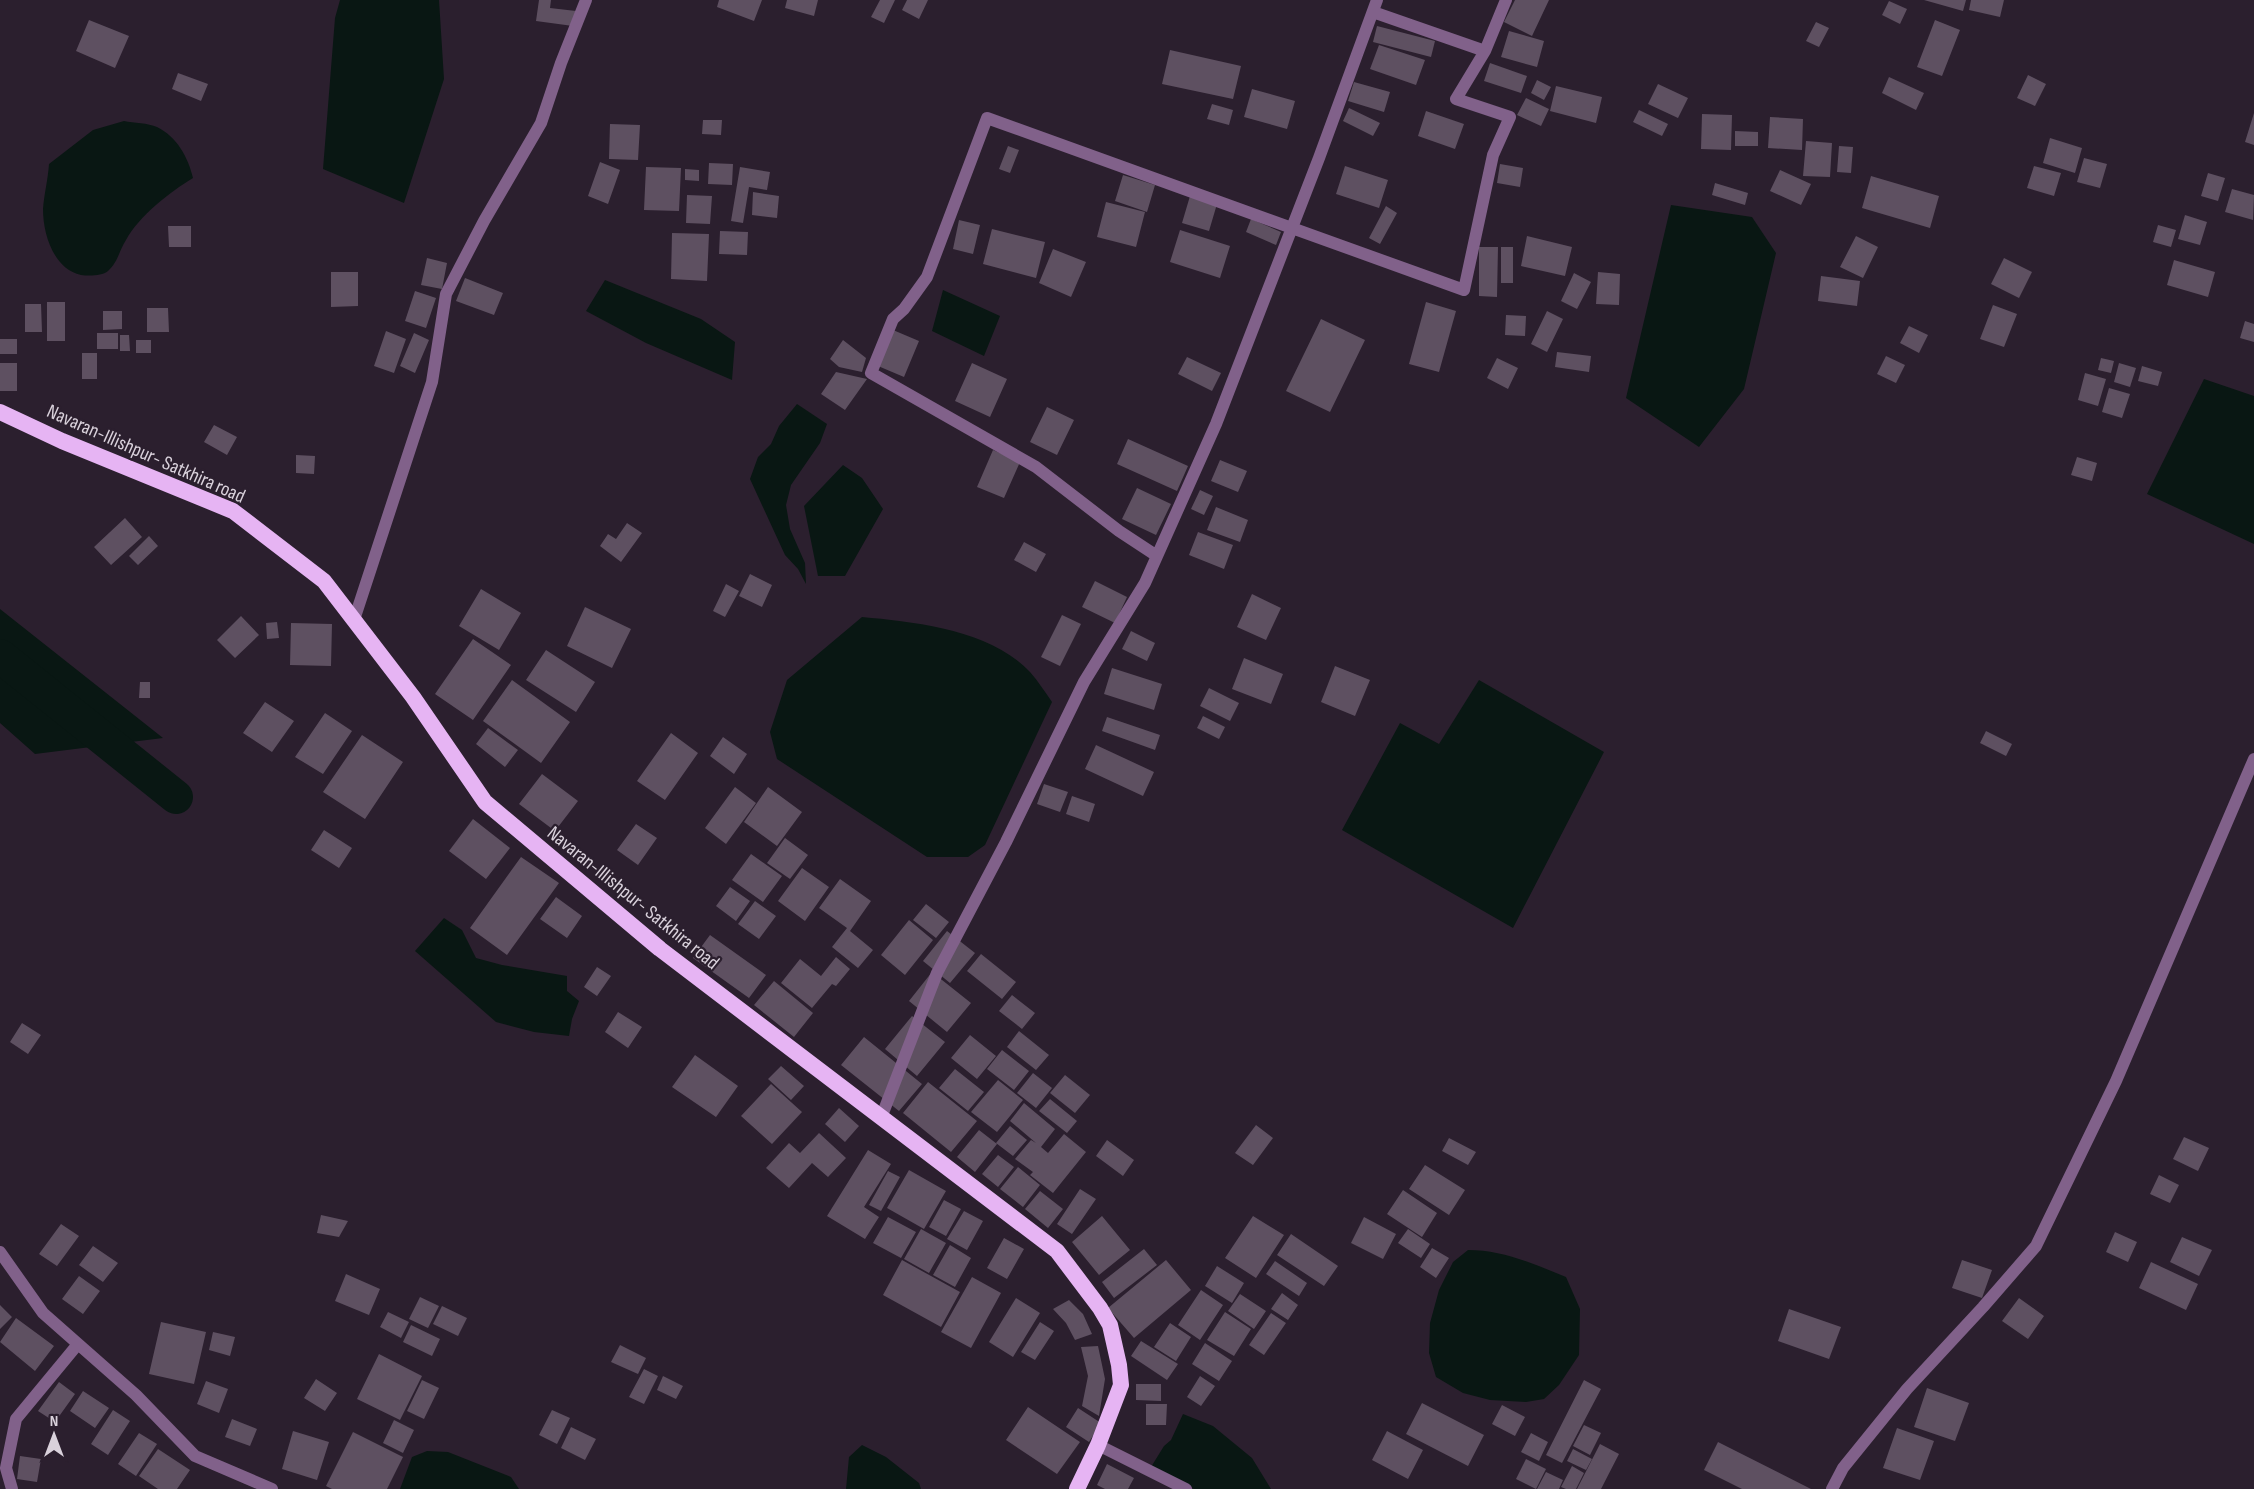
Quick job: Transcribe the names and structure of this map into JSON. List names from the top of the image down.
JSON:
{
  "streets": {
    "highway": ["Navaran-Illishpur- Satkhira road"]
  },
  "north": "top"
}
